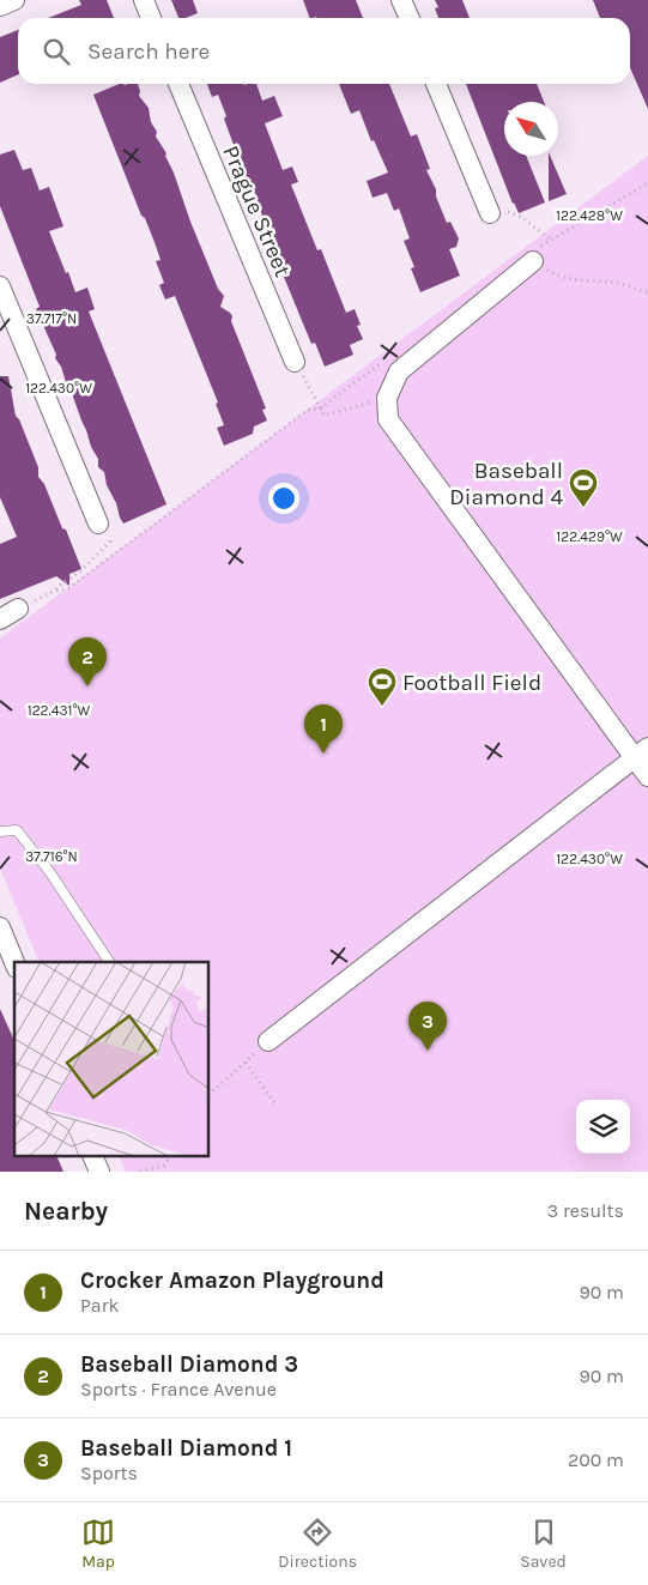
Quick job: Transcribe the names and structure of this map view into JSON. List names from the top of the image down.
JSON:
{
  "streets": {
    "street": ["Prague Street"]
  },
  "places": {
    "sports": ["Baseball Diamond 4", "Football Field"]
  },
  "north": "top left",
  "page": {
    "search": "Search here",
    "pins": ["2", "1", "3"],
    "heading": ["Nearby", "3 results"],
    "list": [
      {
        "mark": "1",
        "name": "Crocker Amazon Playground",
        "note": "Park",
        "value": "90 m"
      },
      {
        "mark": "2",
        "name": "Baseball Diamond 3",
        "note": "Sports · France Avenue",
        "value": "90 m"
      },
      {
        "mark": "3",
        "name": "Baseball Diamond 1",
        "note": "Sports",
        "value": "200 m"
      }
    ],
    "nav": ["Map", "Directions", "Saved"]
  },
  "coordinates": [
    "122.428°W",
    "37.717°N",
    "122.430°W",
    "122.429°W",
    "122.431°W",
    "37.716°N"
  ]
}
